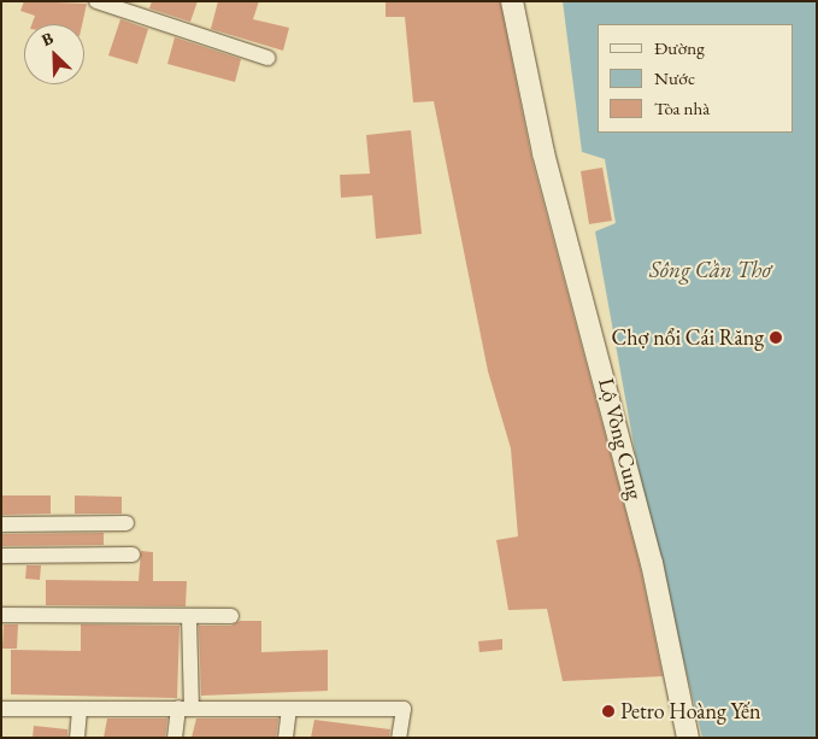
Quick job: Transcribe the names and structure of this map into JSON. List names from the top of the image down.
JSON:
{
  "streets": {
    "main road": ["Lộ Vòng Cung"]
  },
  "water": ["Sông Cần Thơ"],
  "places": ["Chợ nổi Cái Răng", "Petro Hoàng Yến"],
  "legend": ["Đường", "Nước", "Tòa nhà"],
  "north": "top left"
}
